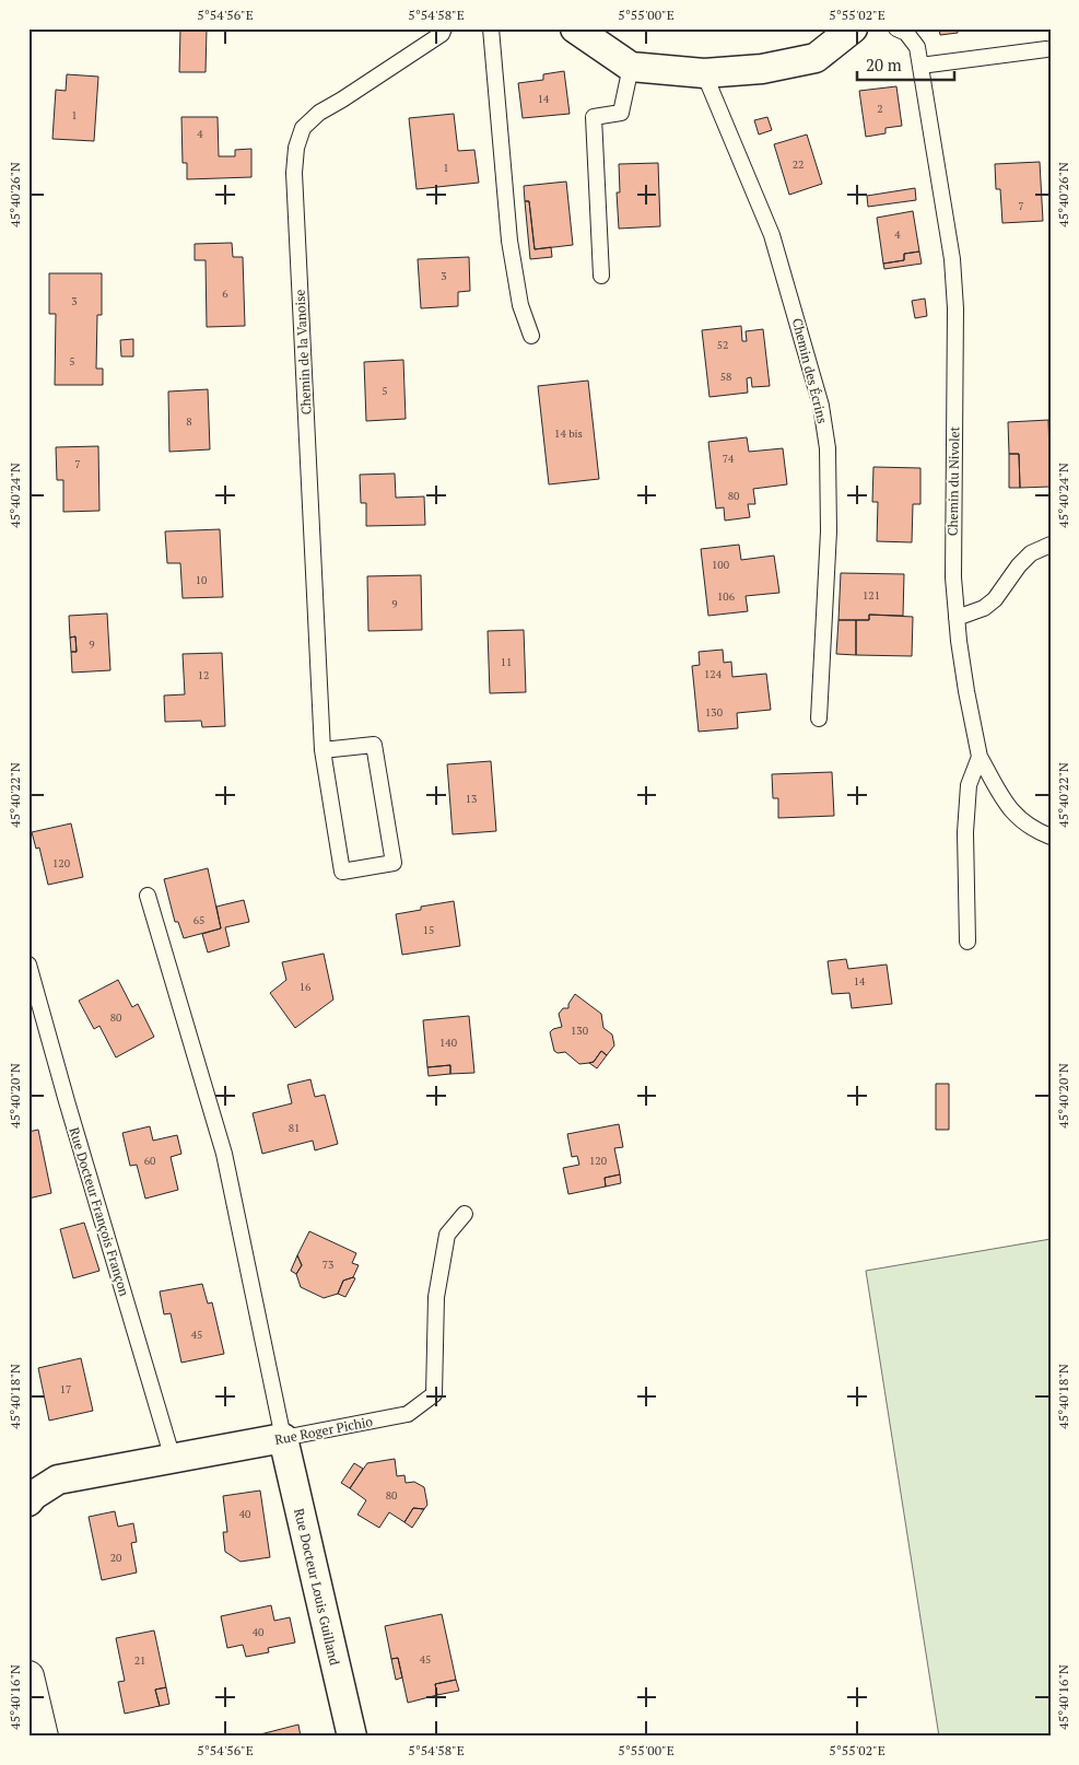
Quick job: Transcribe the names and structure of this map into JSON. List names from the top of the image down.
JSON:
{
  "streets": {
    "street": ["Rue Roger Pichio", "Rue Docteur Louis Guilland"],
    "lane": [
      "Chemin de la Vanoise",
      "Chemin des Écrins",
      "Chemin du Nivolet",
      "Rue Docteur François Françon"
    ]
  },
  "crossings": [
    ["Rue Docteur François Françon", "Rue Roger Pichio"],
    ["Rue Roger Pichio", "Rue Docteur Louis Guilland"]
  ],
  "house_numbers": [
    "14",
    "2",
    "1",
    "4",
    "22",
    "1",
    "7",
    "4",
    "3",
    "6",
    "3",
    "52",
    "5",
    "58",
    "5",
    "8",
    "14 bis",
    "74",
    "7",
    "80",
    "100",
    "10",
    "121",
    "106",
    "9",
    "9",
    "11",
    "124",
    "12",
    "130",
    "13",
    "120",
    "65",
    "15",
    "14",
    "16",
    "80",
    "130",
    "140",
    "81",
    "60",
    "120",
    "73",
    "45",
    "17",
    "80",
    "40",
    "20",
    "40",
    "45",
    "21"
  ],
  "scale_bar": "20 m",
  "coordinates": [
    "5°54'56\"E",
    "5°54'58\"E",
    "5°55'00\"E",
    "5°55'02\"E",
    "45°40'26\"N",
    "45°40'24\"N",
    "45°40'22\"N",
    "45°40'20\"N",
    "45°40'18\"N",
    "45°40'16\"N"
  ]
}
